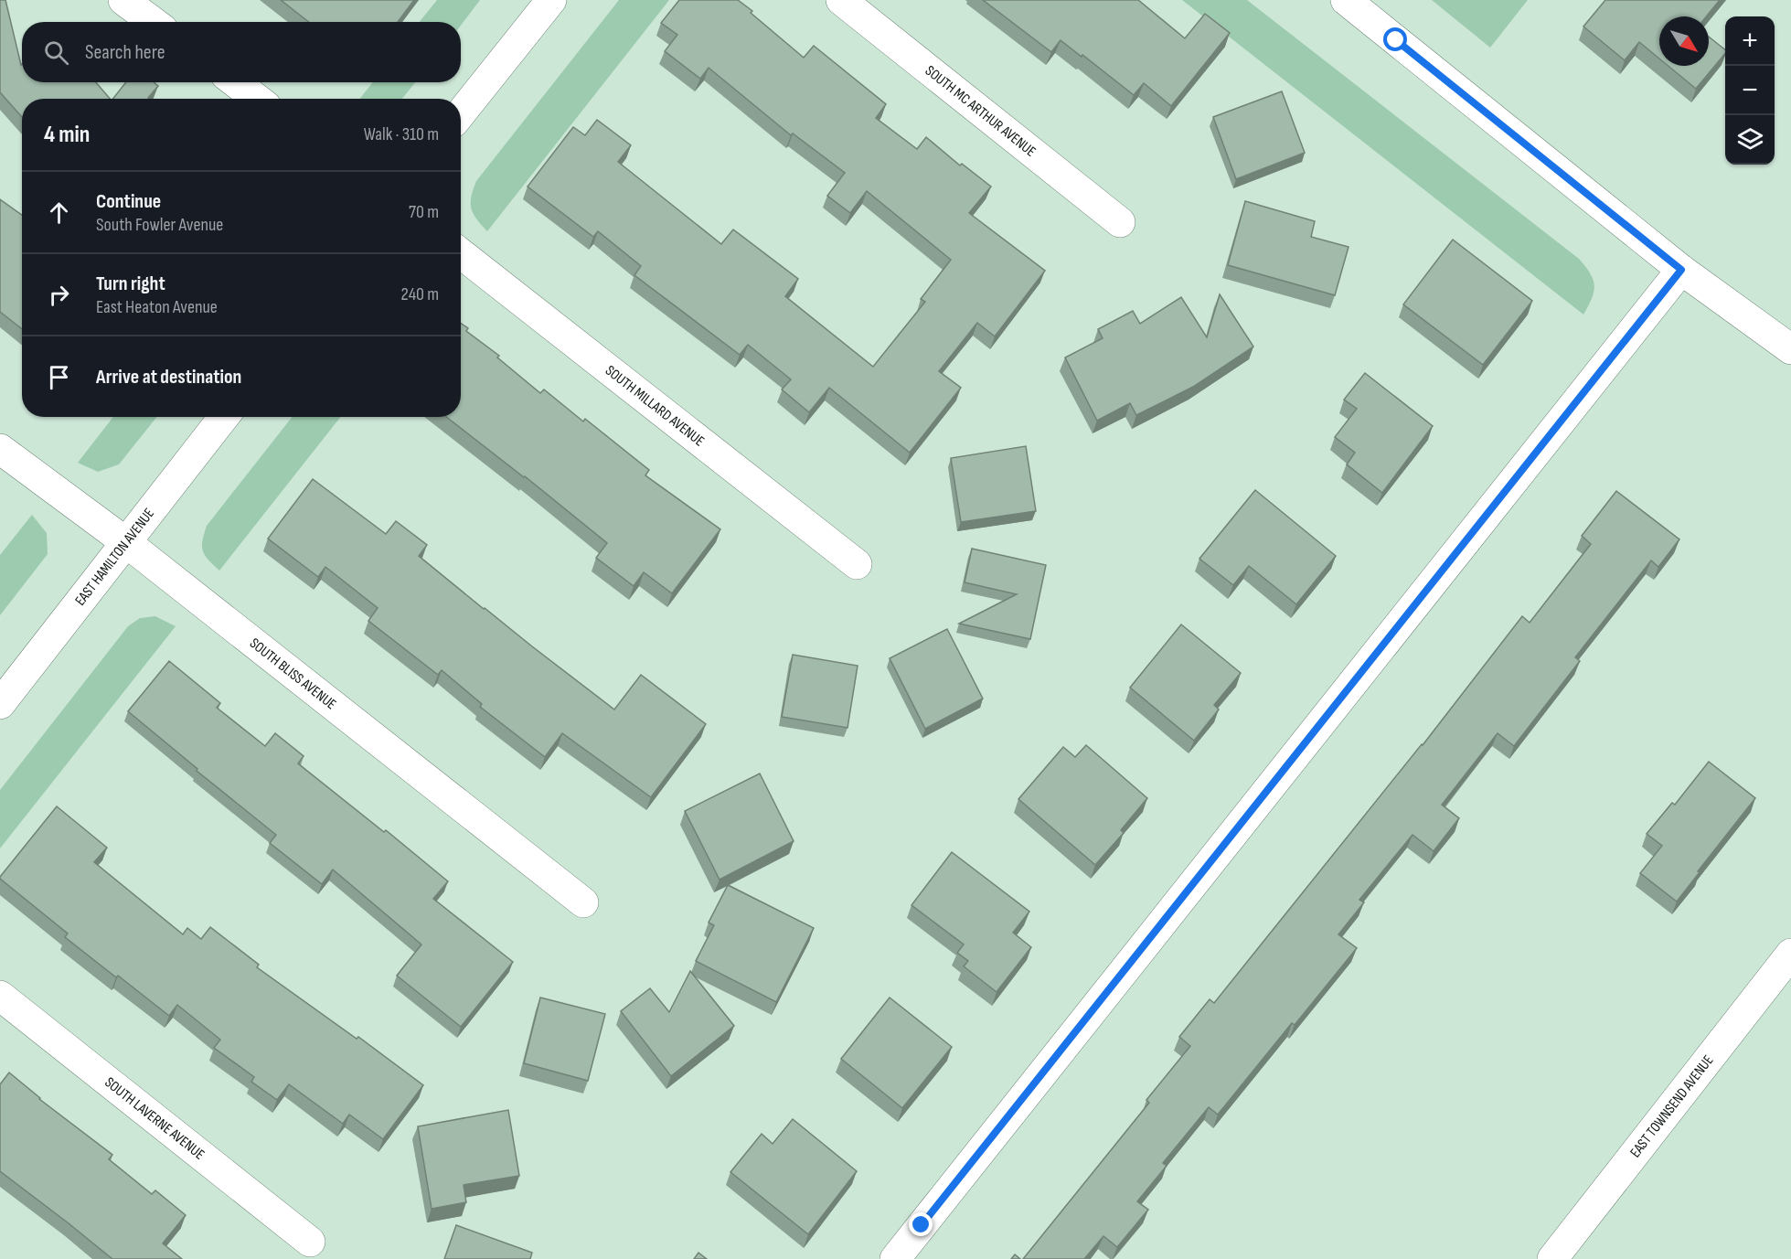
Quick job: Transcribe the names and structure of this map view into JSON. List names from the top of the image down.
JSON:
{
  "streets": {
    "street": [
      "SOUTH MC ARTHUR AVENUE",
      "SOUTH MILLARD AVENUE",
      "EAST HAMILTON AVENUE",
      "SOUTH BLISS AVENUE",
      "EAST TOWNSEND AVENUE",
      "SOUTH LAVERNE AVENUE"
    ]
  },
  "crossings": [
    ["EAST HAMILTON AVENUE", "SOUTH BLISS AVENUE"]
  ],
  "north": "bottom right",
  "page": {
    "map_buttons": ["+", "−"],
    "search": "Search here",
    "heading": ["4 min", "Walk · 310 m"],
    "list": [
      ["Continue", "South Fowler Avenue", "70 m"],
      ["Turn right", "East Heaton Avenue", "240 m"],
      "Arrive at destination"
    ]
  }
}
